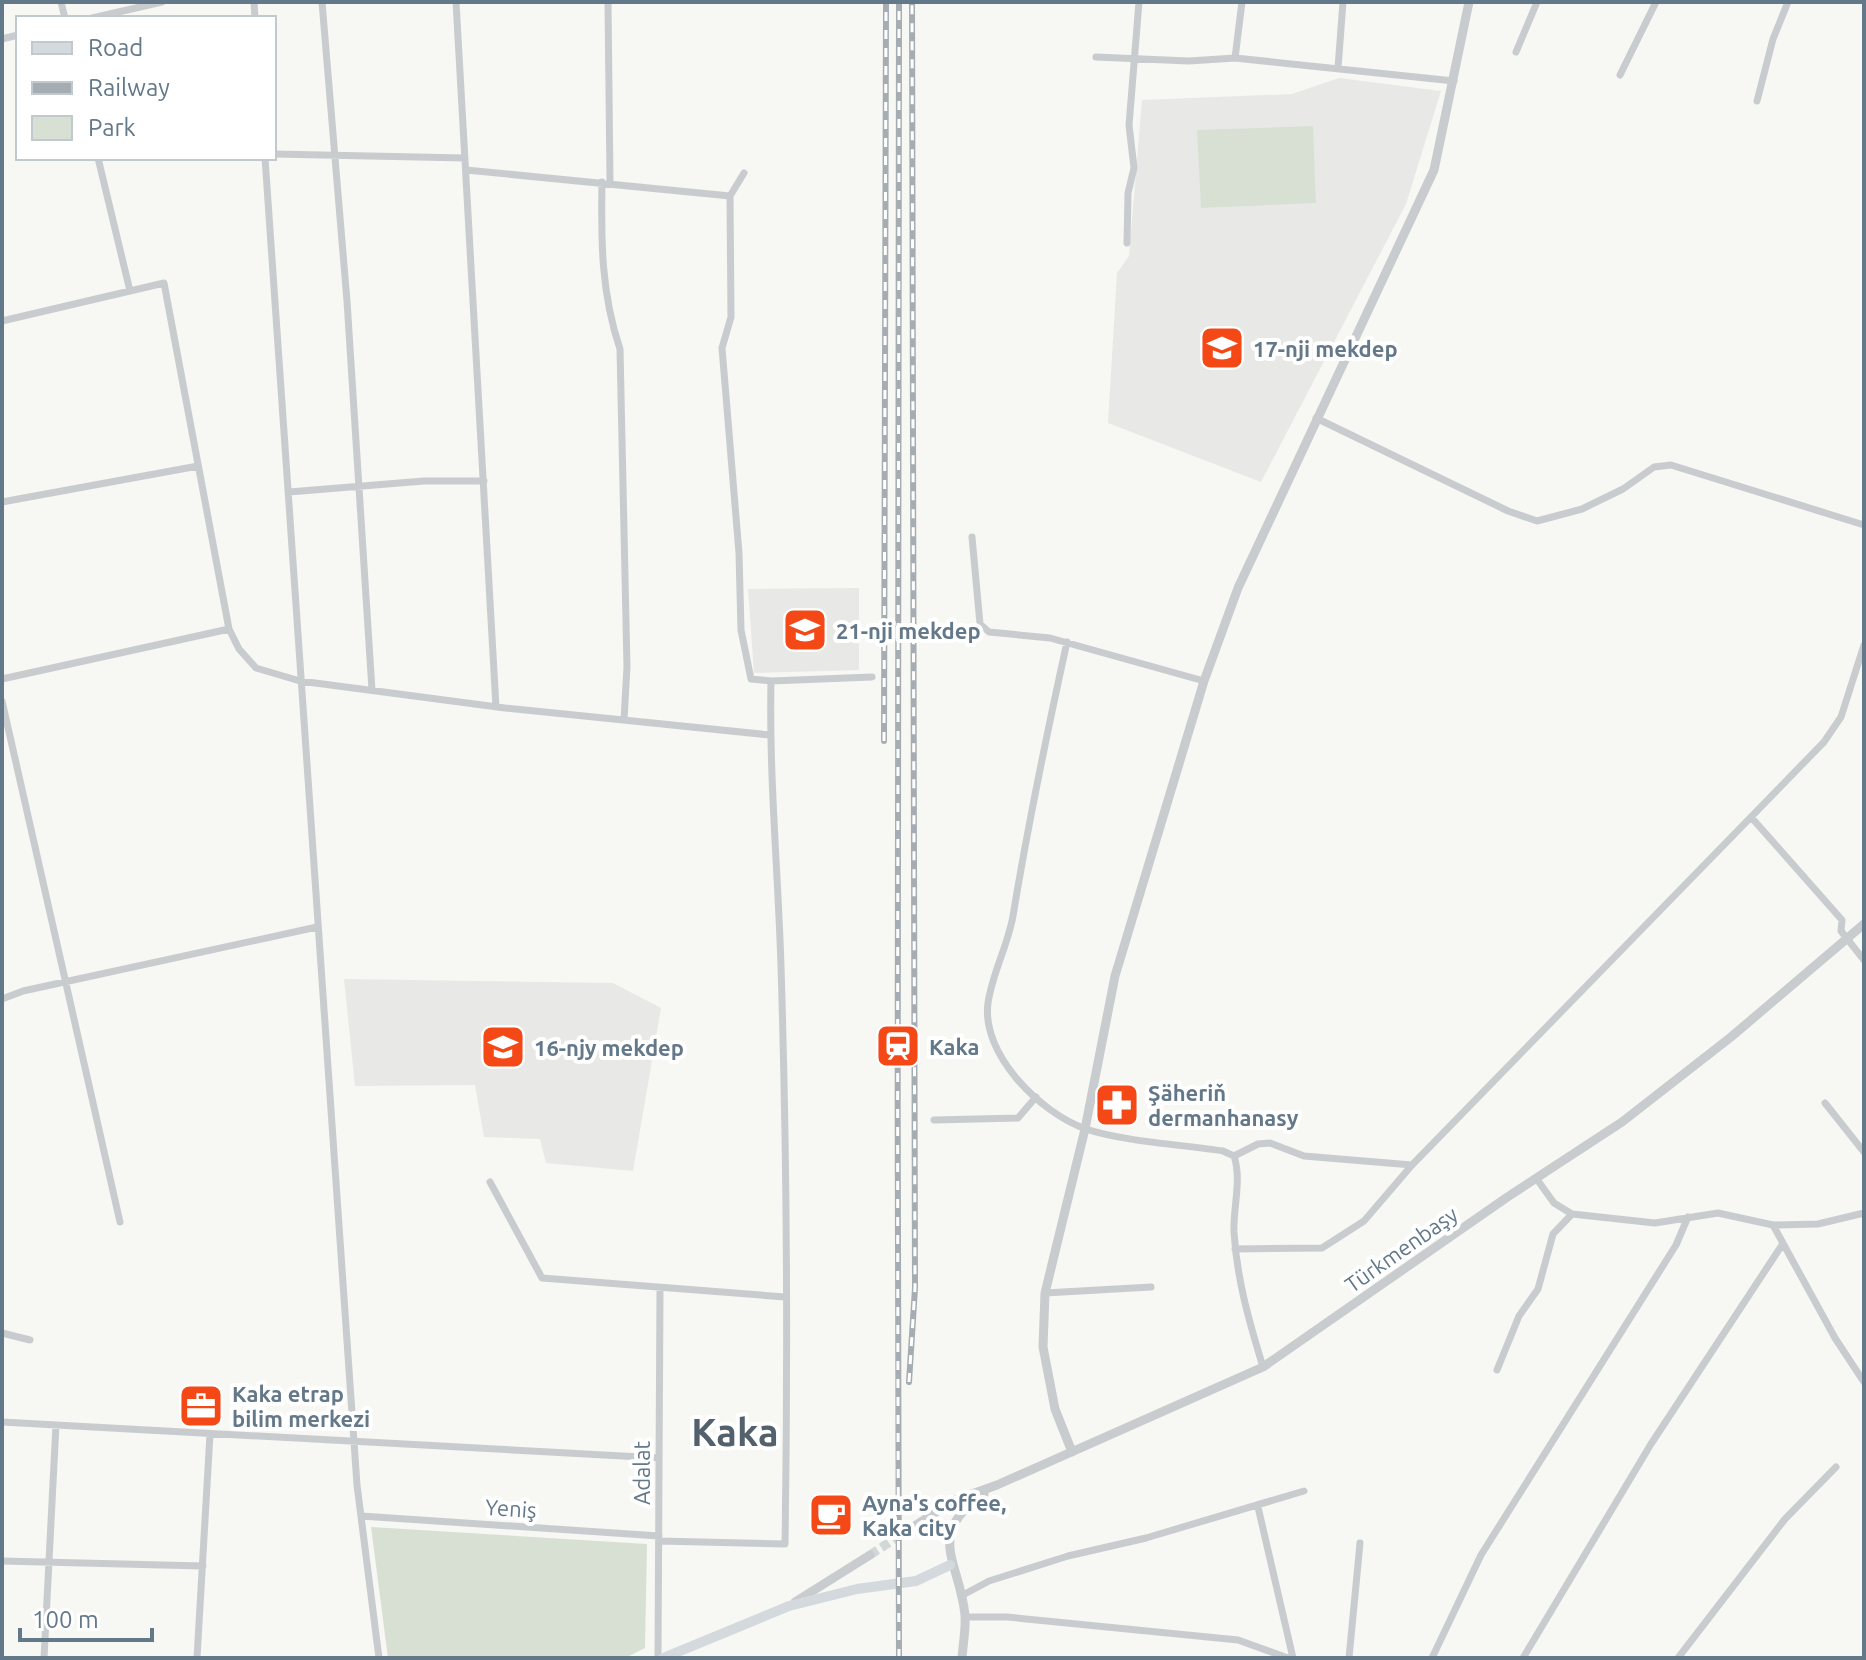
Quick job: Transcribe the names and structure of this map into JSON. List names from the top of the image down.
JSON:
{
  "streets": {
    "street": ["Türkmenbaşy", "Adalat", "Yeniş"]
  },
  "crossings": [
    ["Adalat", "Yeniş"]
  ],
  "districts": ["Kaka"],
  "places": {
    "school or university": ["17-nji mekdep", "21-nji mekdep", "16-njy mekdep"],
    "station": ["Kaka"],
    "pharmacy": ["Şäheriň dermanhanasy"],
    "office": ["Kaka etrap bilim merkezi"],
    "cafe": ["Ayna's coffee, Kaka city"]
  },
  "legend": ["Road", "Railway", "Park"],
  "scale_bar": "100 m"
}
